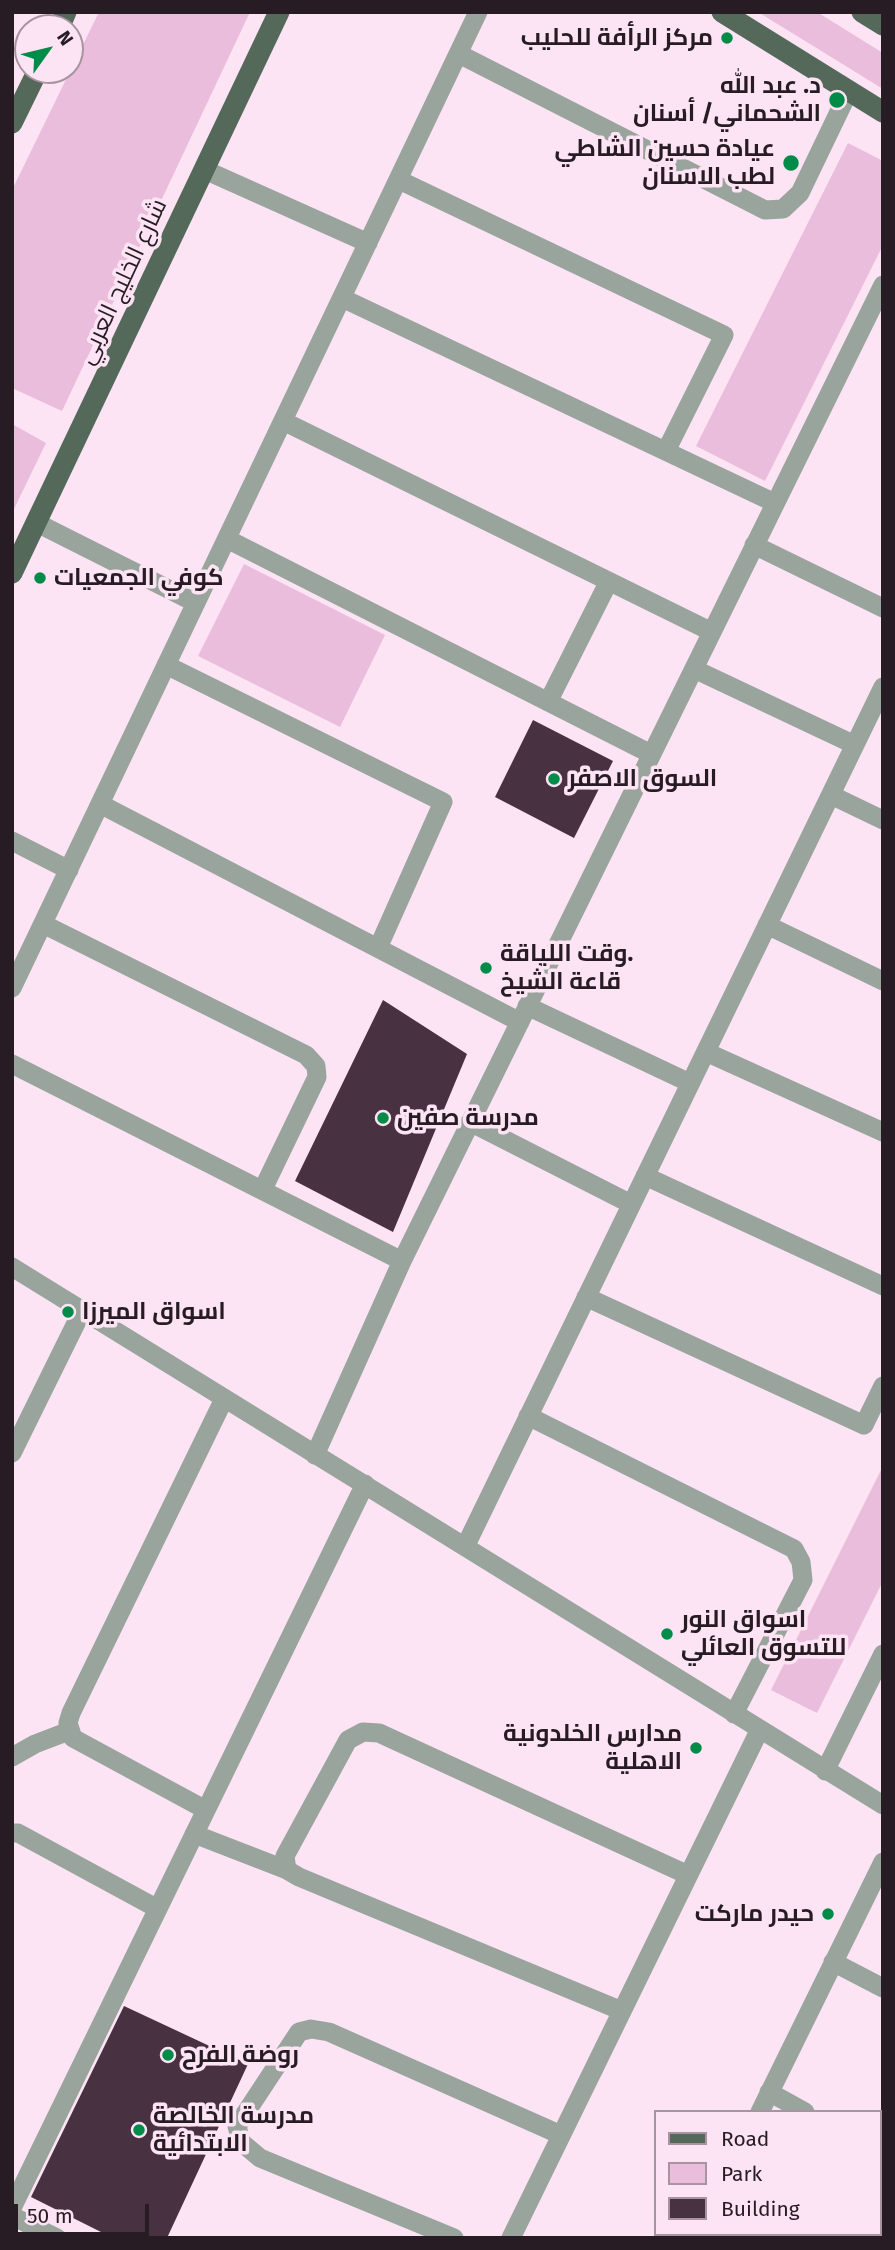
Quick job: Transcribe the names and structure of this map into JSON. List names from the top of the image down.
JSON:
{
  "streets": {
    "main road": ["شارع الخليج العربي"]
  },
  "places": [
    "مركز الرأفة للحليب",
    "د. عبد الله الشحماني/ أسنان",
    "عيادة حسين الشاطي لطب الاسنان",
    "كوفي الجمعيات",
    "السوق الاصفر",
    "وقت اللياقة. قاعة الشيخ",
    "مدرسة صفين",
    "اسواق الميرزا",
    "اسواق النور للتسوق العائلي",
    "مدارس الخلدونية الاهلية",
    "حيدر ماركت",
    "روضة الفرح",
    "مدرسة الخالصة الابتدائية"
  ],
  "legend": ["Road", "Park", "Building"],
  "scale_bar": "50 m",
  "north": "top right"
}
